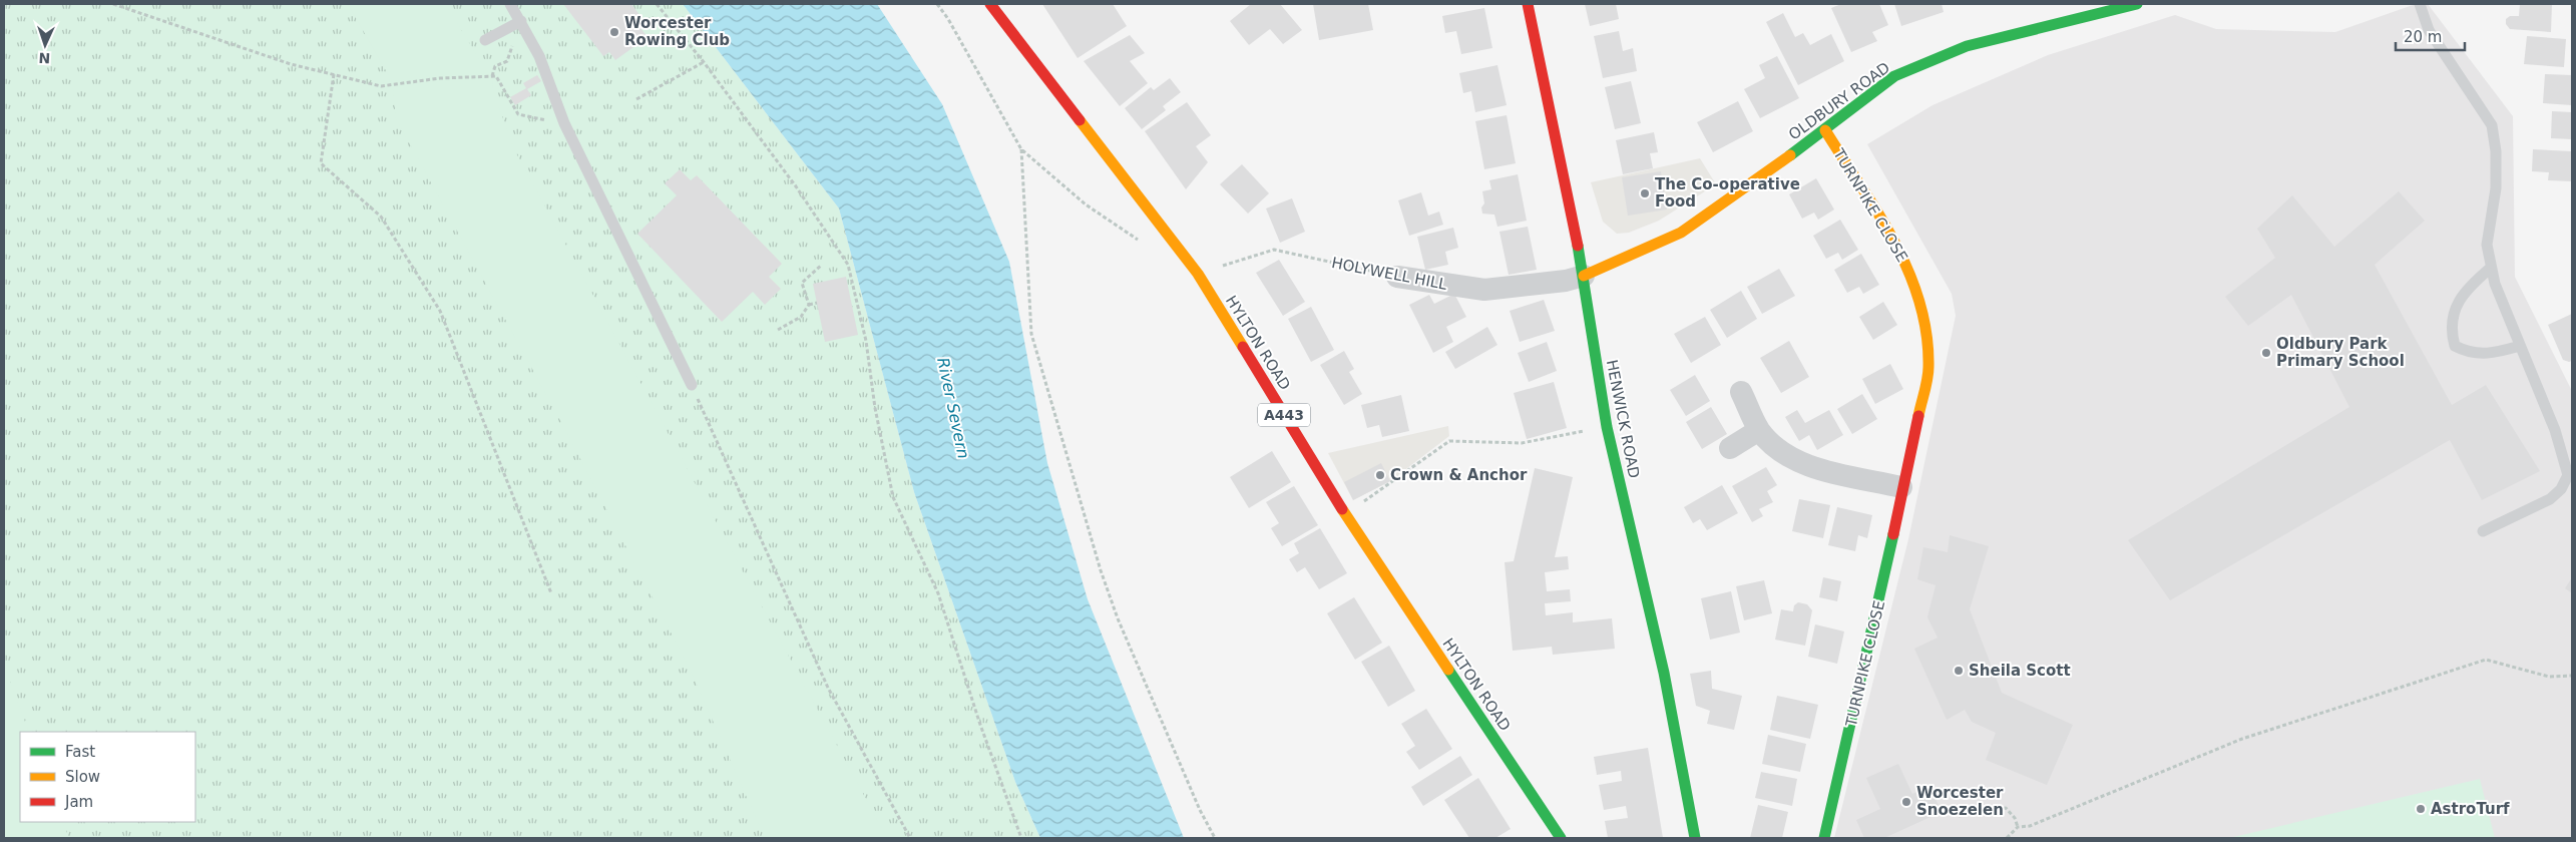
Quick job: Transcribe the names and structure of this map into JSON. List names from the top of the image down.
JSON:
{
  "streets": {
    "main road": [
      "OLDBURY ROAD",
      "TURNPIKE CLOSE",
      "HYLTON ROAD",
      "A443",
      "HENWICK ROAD"
    ],
    "street": ["HOLYWELL HILL"]
  },
  "crossings": [
    ["OLDBURY ROAD", "TURNPIKE CLOSE"],
    ["OLDBURY ROAD", "HOLYWELL HILL"],
    ["OLDBURY ROAD", "HENWICK ROAD"],
    ["HOLYWELL HILL", "HYLTON ROAD"],
    ["HOLYWELL HILL", "HENWICK ROAD"]
  ],
  "water": ["River Severn"],
  "places": [
    "Worcester Rowing Club",
    "The Co-operative Food",
    "Oldbury Park Primary School",
    "Crown & Anchor",
    "Sheila Scott",
    "Worcester Snoezelen",
    "AstroTurf"
  ],
  "legend": ["Fast", "Slow", "Jam"],
  "scale_bar": "20 m",
  "north": "bottom"
}
